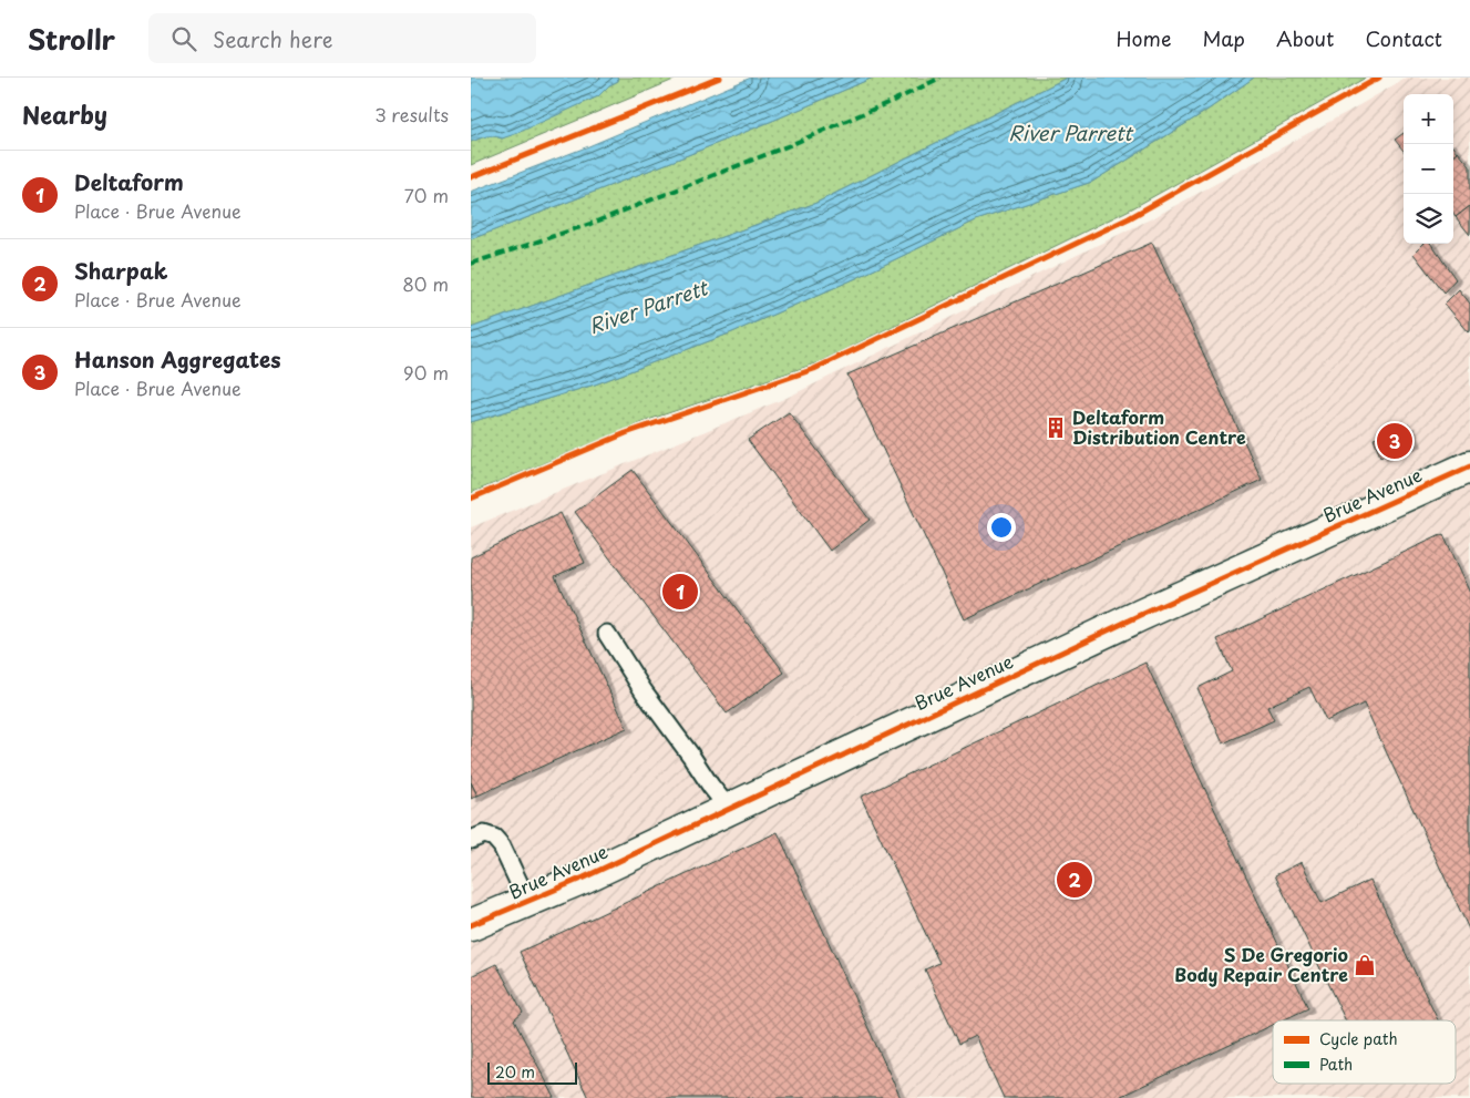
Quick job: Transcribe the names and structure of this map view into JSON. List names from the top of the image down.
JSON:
{
  "streets": {
    "street": ["Brue Avenue"]
  },
  "water": ["River Parrett"],
  "places": {
    "building": ["Deltaform Distribution Centre"],
    "shop": ["S De Gregorio Body Repair Centre"]
  },
  "legend": ["Cycle path", "Path"],
  "scale_bar": "20 m",
  "page": {
    "header": "Strollr",
    "search": "Search here",
    "nav": [
      "Home",
      "Map",
      "About",
      "Contact"
    ],
    "heading": ["Nearby", "3 results"],
    "map_buttons": ["+", "−"],
    "list": [
      {
        "mark": "1",
        "name": "Deltaform",
        "note": "Place · Brue Avenue",
        "value": "70 m"
      },
      {
        "mark": "2",
        "name": "Sharpak",
        "note": "Place · Brue Avenue",
        "value": "80 m"
      },
      {
        "mark": "3",
        "name": "Hanson Aggregates",
        "note": "Place · Brue Avenue",
        "value": "90 m"
      }
    ],
    "pins": ["3", "1", "2"],
    "scale": "20 m"
  }
}
